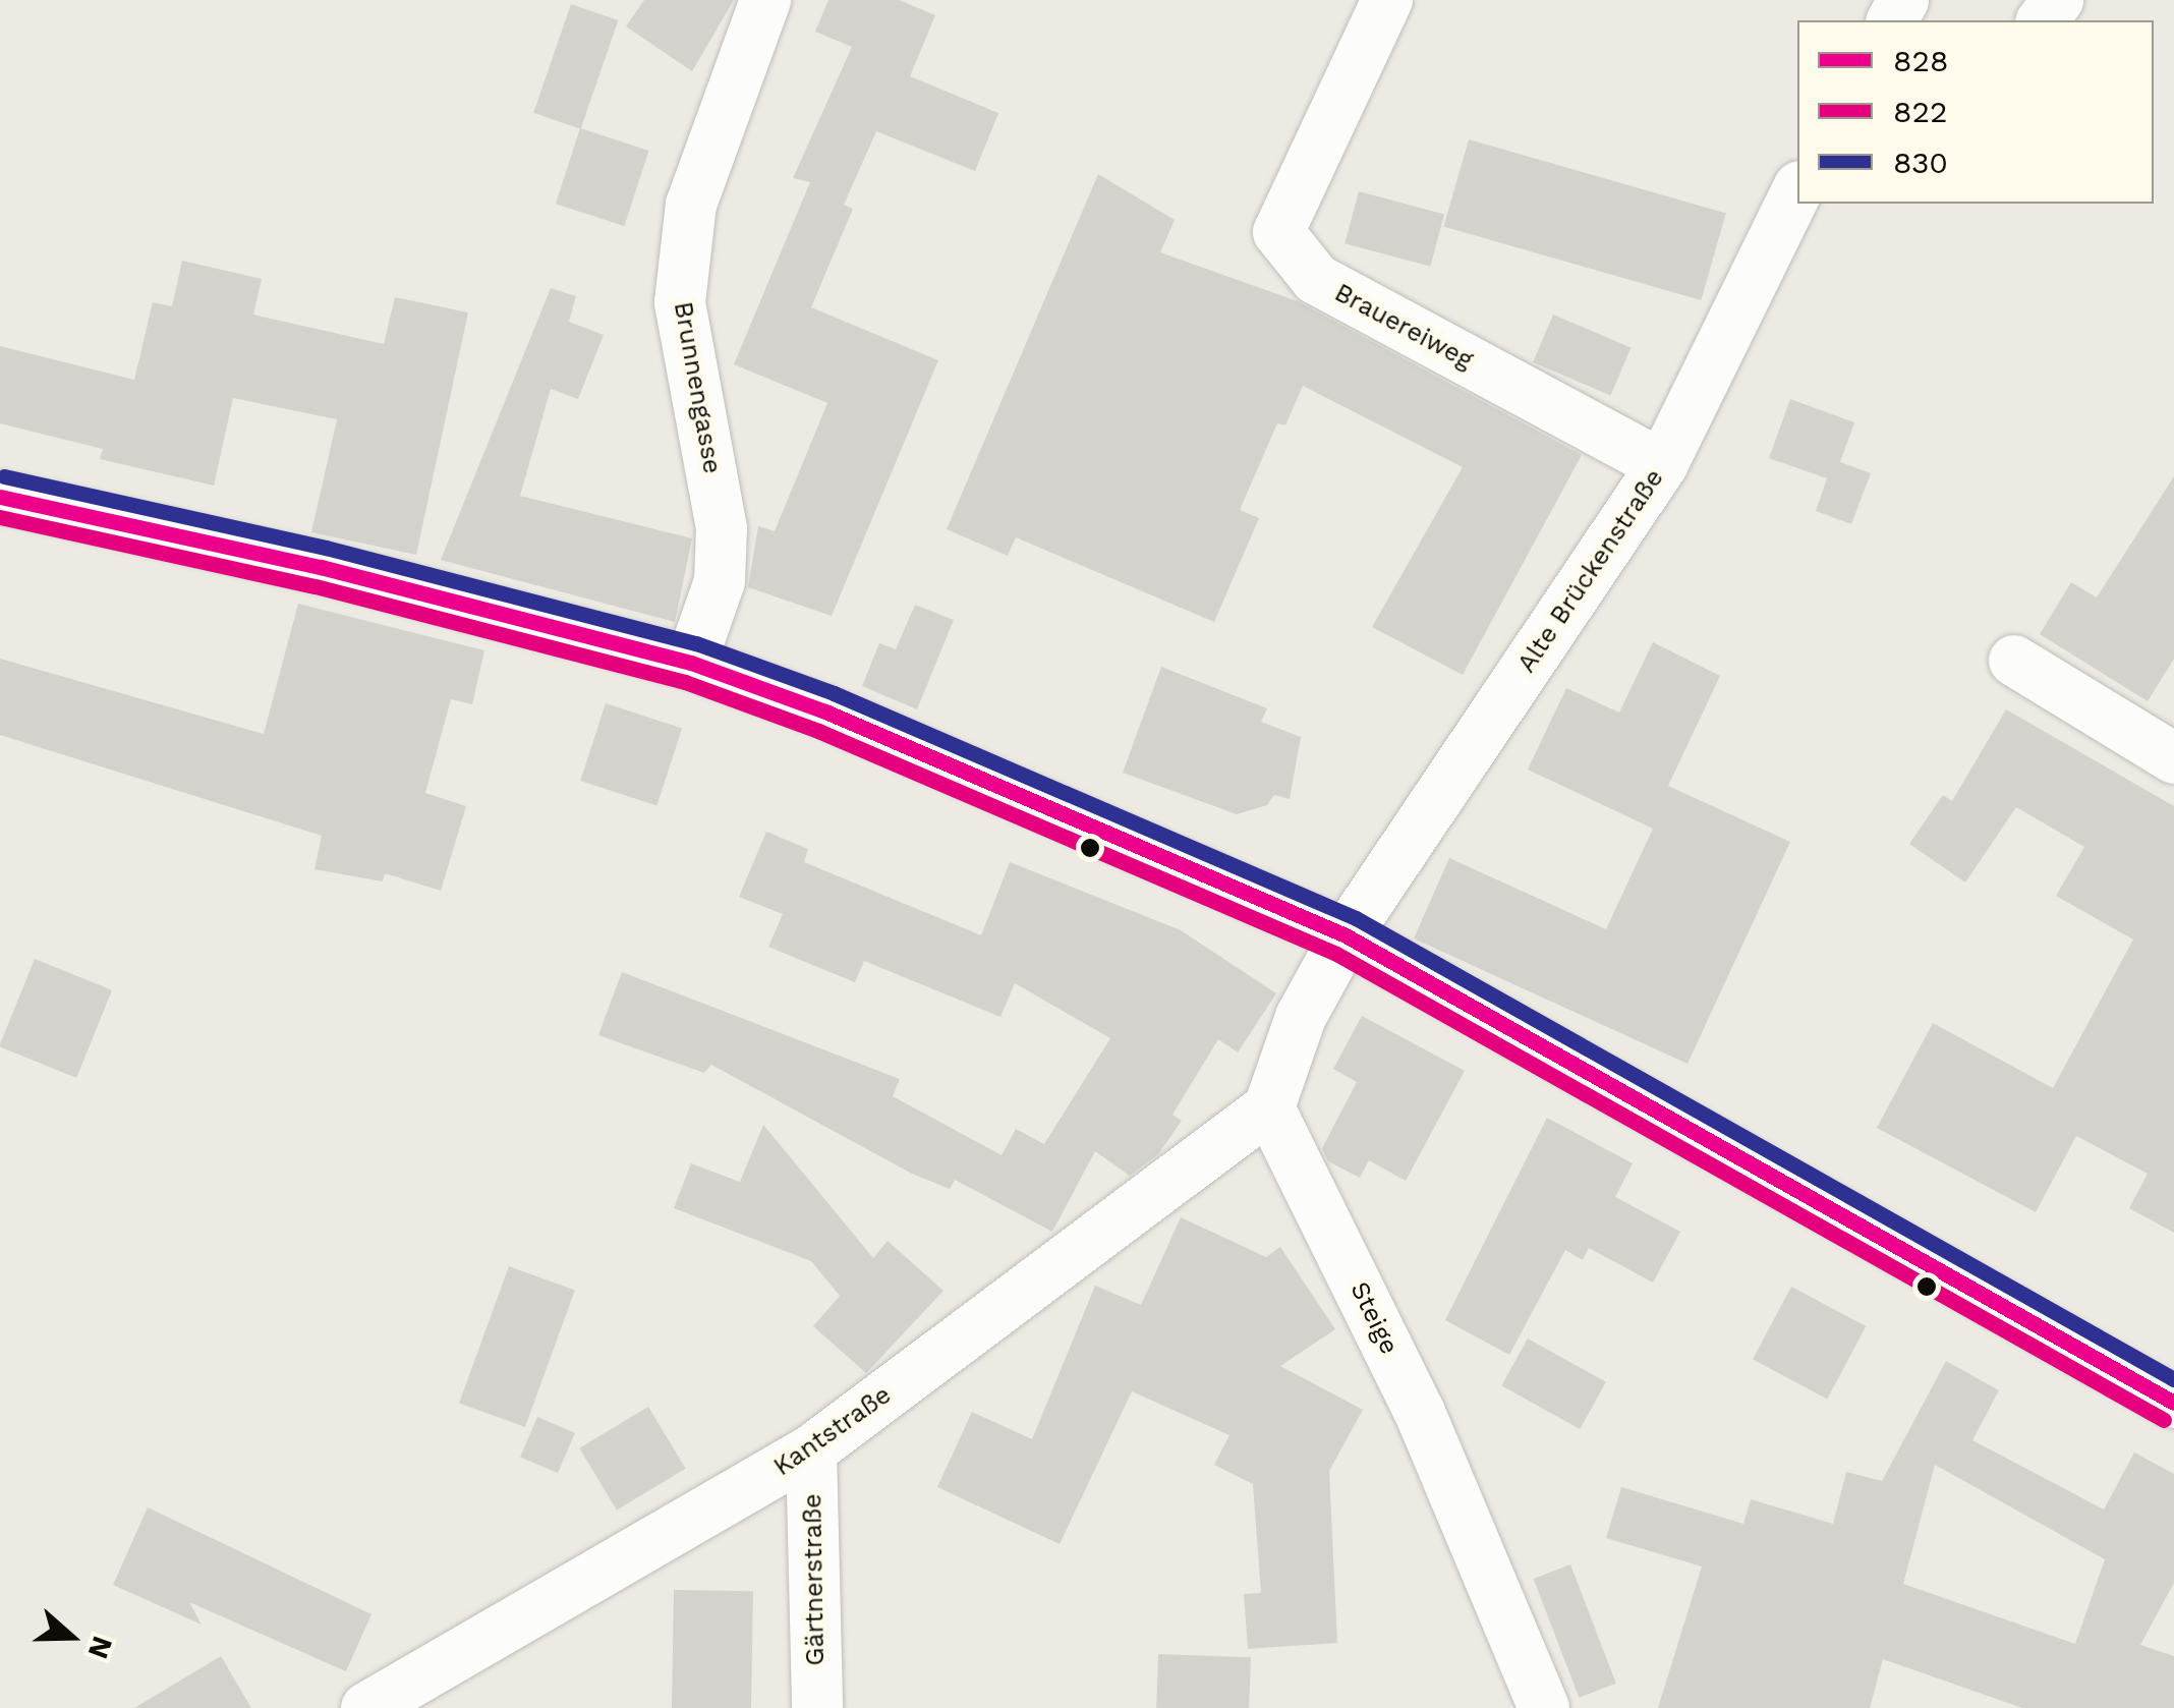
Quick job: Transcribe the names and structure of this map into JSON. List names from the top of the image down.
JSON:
{
  "streets": {
    "street": [
      "Brauereiweg",
      "Brunnengasse",
      "Alte Brückenstraße",
      "Steige",
      "Kantstraße",
      "Gärtnerstraße"
    ]
  },
  "crossings": [
    ["Brauereiweg", "Alte Brückenstraße"],
    ["Steige", "Kantstraße"],
    ["Kantstraße", "Gärtnerstraße"]
  ],
  "lines": ["transit line 830", "transit line 828", "transit line 822"],
  "legend": ["828", "822", "830"],
  "north": "right"
}
